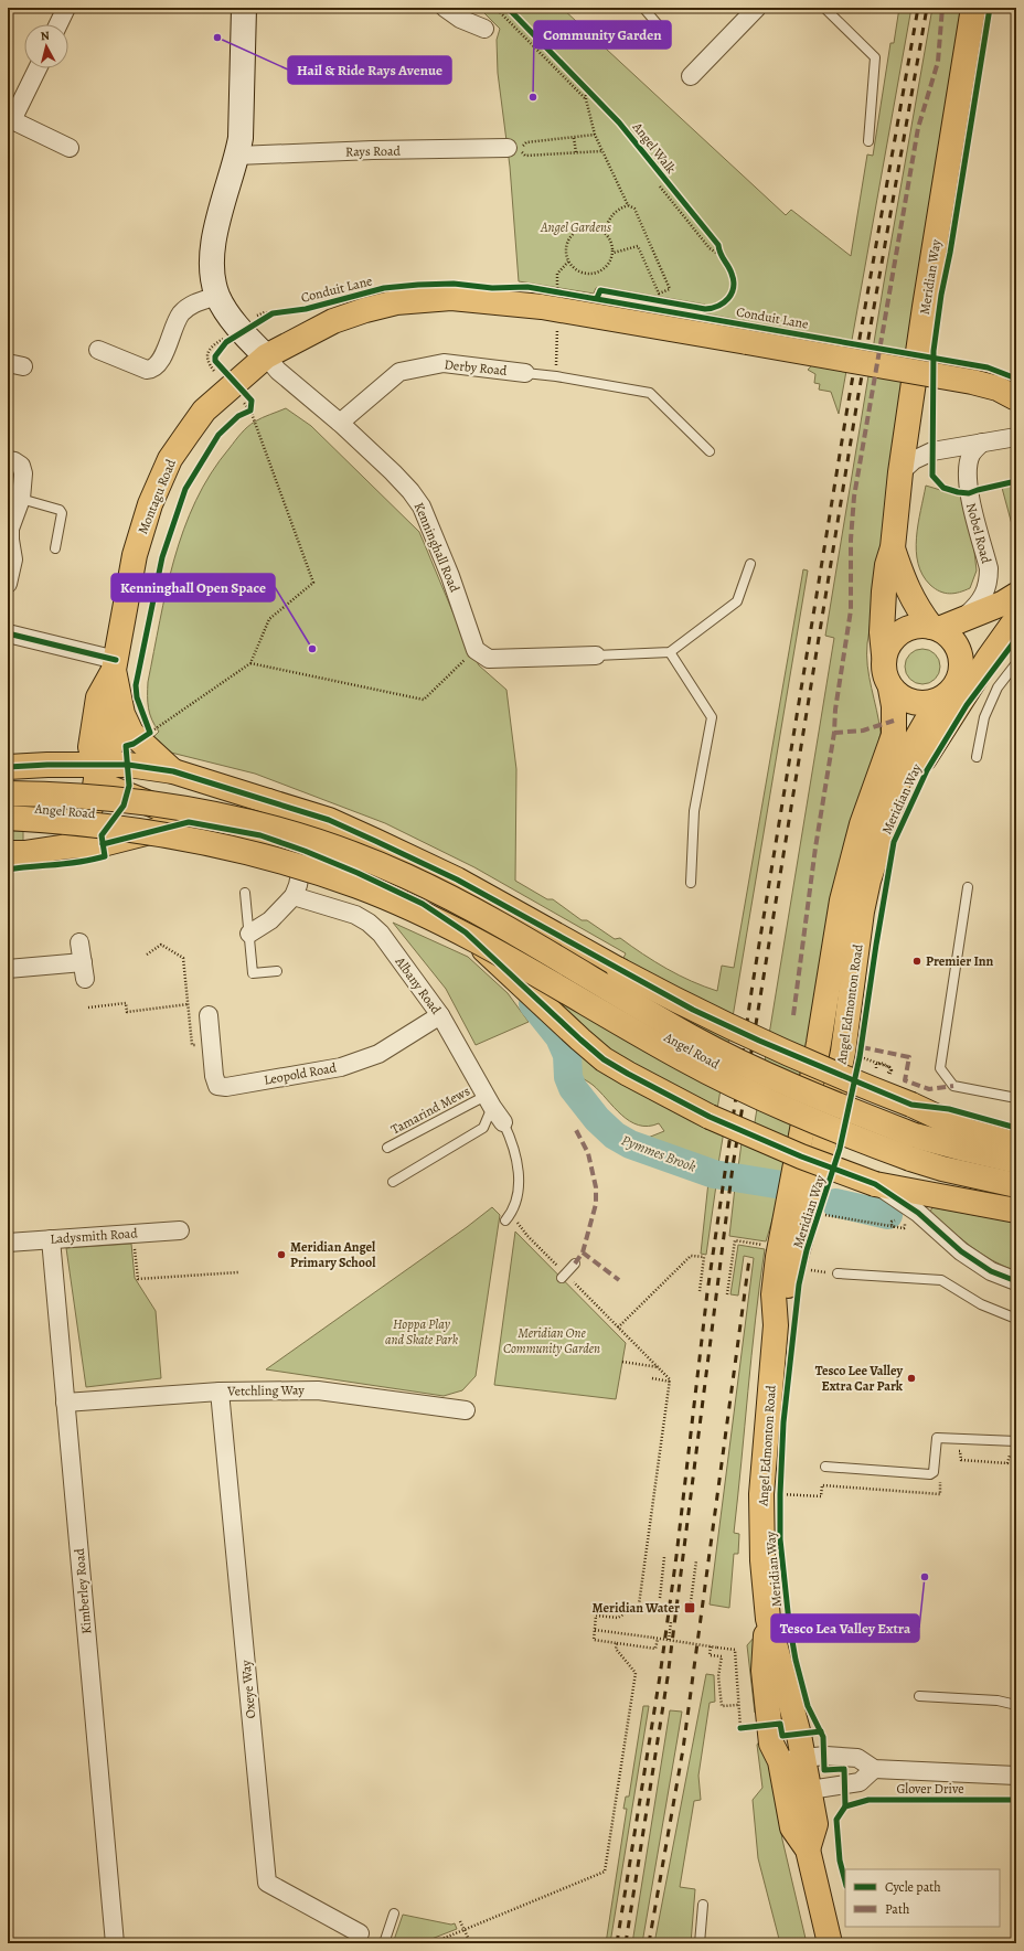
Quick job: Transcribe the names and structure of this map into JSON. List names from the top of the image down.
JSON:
{
  "streets": {
    "main road": [
      "Meridian Way",
      "Conduit Lane",
      "Montagu Road",
      "Angel Road",
      "Angel Edmonton Road"
    ],
    "street": [
      "Rays Road",
      "Derby Road",
      "Nobel Road",
      "Kenninghall Road",
      "Albany Road",
      "Leopold Road",
      "Ladysmith Road",
      "Vetchling Way",
      "Kimberley Road",
      "Oxeye Way",
      "Glover Drive"
    ],
    "lane": ["Tamarind Mews"],
    "cycle path": ["Angel Walk"]
  },
  "crossings": [
    ["Meridian Way", "Nobel Road"],
    ["Meridian Way", "Angel Edmonton Road"],
    ["Conduit Lane", "Montagu Road"],
    ["Conduit Lane", "Kenninghall Road"],
    ["Derby Road", "Kenninghall Road"],
    ["Montagu Road", "Kenninghall Road"],
    ["Nobel Road", "Angel Edmonton Road"],
    ["Albany Road", "Leopold Road"],
    ["Albany Road", "Tamarind Mews"],
    ["Angel Edmonton Road", "Glover Drive"],
    ["Ladysmith Road", "Kimberley Road"],
    ["Vetchling Way", "Kimberley Road"],
    ["Vetchling Way", "Oxeye Way"]
  ],
  "water": ["Pymmes Brook"],
  "parks": ["Angel Gardens", "Hoppa Play and Skate Park", "Meridian One Community Garden"],
  "places": {
    "other": [
      "Hail & Ride Rays Avenue",
      "Community Garden",
      "Kenninghall Open Space",
      "Premier Inn",
      "Meridian Angel Primary School",
      "Tesco Lee Valley Extra Car Park",
      "Tesco Lea Valley Extra"
    ],
    "transit": ["Meridian Water"]
  },
  "legend": ["Cycle path", "Path"],
  "north": "top"
}
